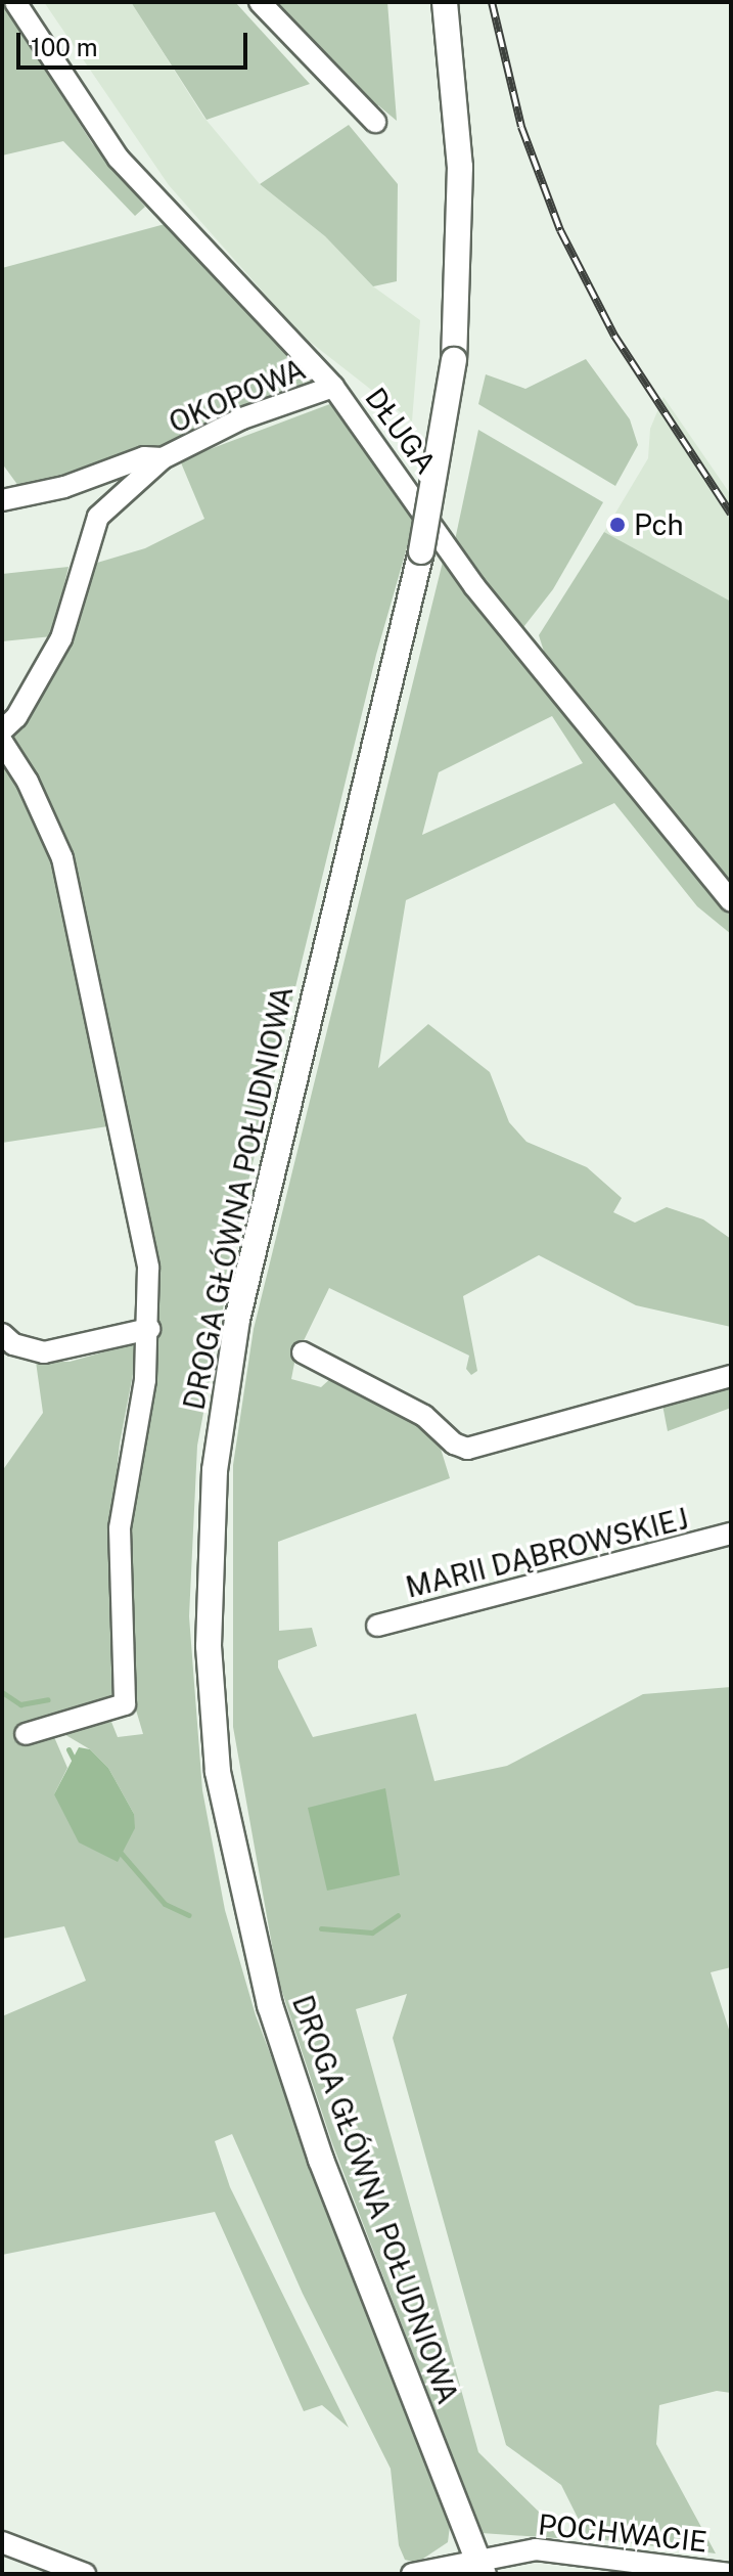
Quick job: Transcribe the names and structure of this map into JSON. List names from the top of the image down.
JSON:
{
  "streets": {
    "main road": ["DROGA GŁÓWNA POŁUDNIOWA"],
    "street": [
      "OKOPOWA",
      "DŁUGA",
      "MARII DĄBROWSKIEJ",
      "POCHWACIE"
    ]
  },
  "crossings": [
    ["OKOPOWA", "DŁUGA"],
    ["DROGA GŁÓWNA POŁUDNIOWA", "POCHWACIE"]
  ],
  "places": ["Pch"],
  "scale_bar": "100 m"
}
